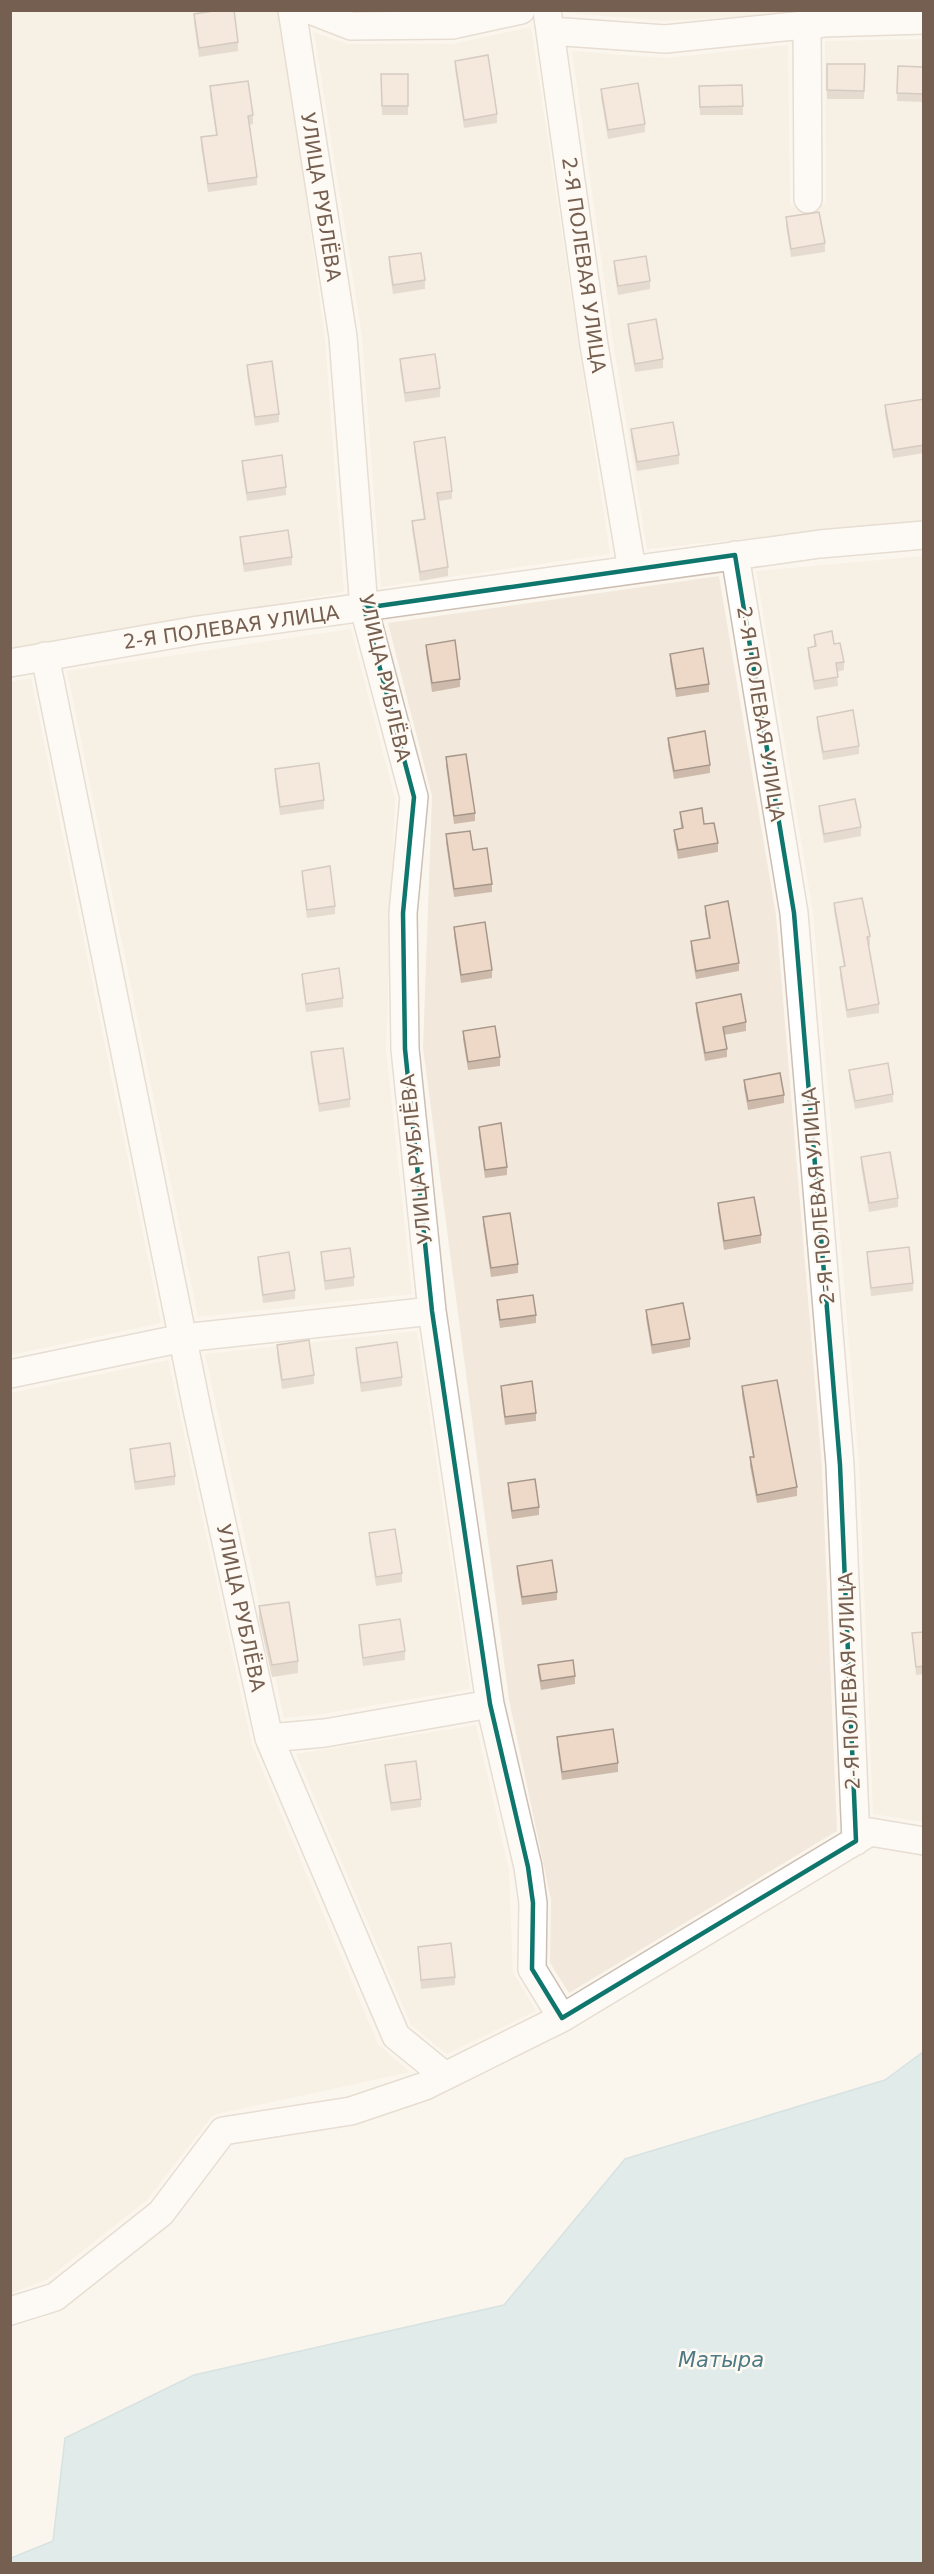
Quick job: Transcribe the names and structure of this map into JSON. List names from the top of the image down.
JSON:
{
  "streets": {
    "street": ["УЛИЦА РУБЛЁВА", "2-Я ПОЛЕВАЯ УЛИЦА"]
  },
  "crossings": [
    ["УЛИЦА РУБЛЁВА", "2-Я ПОЛЕВАЯ УЛИЦА"]
  ],
  "water": ["Матыра"]
}
